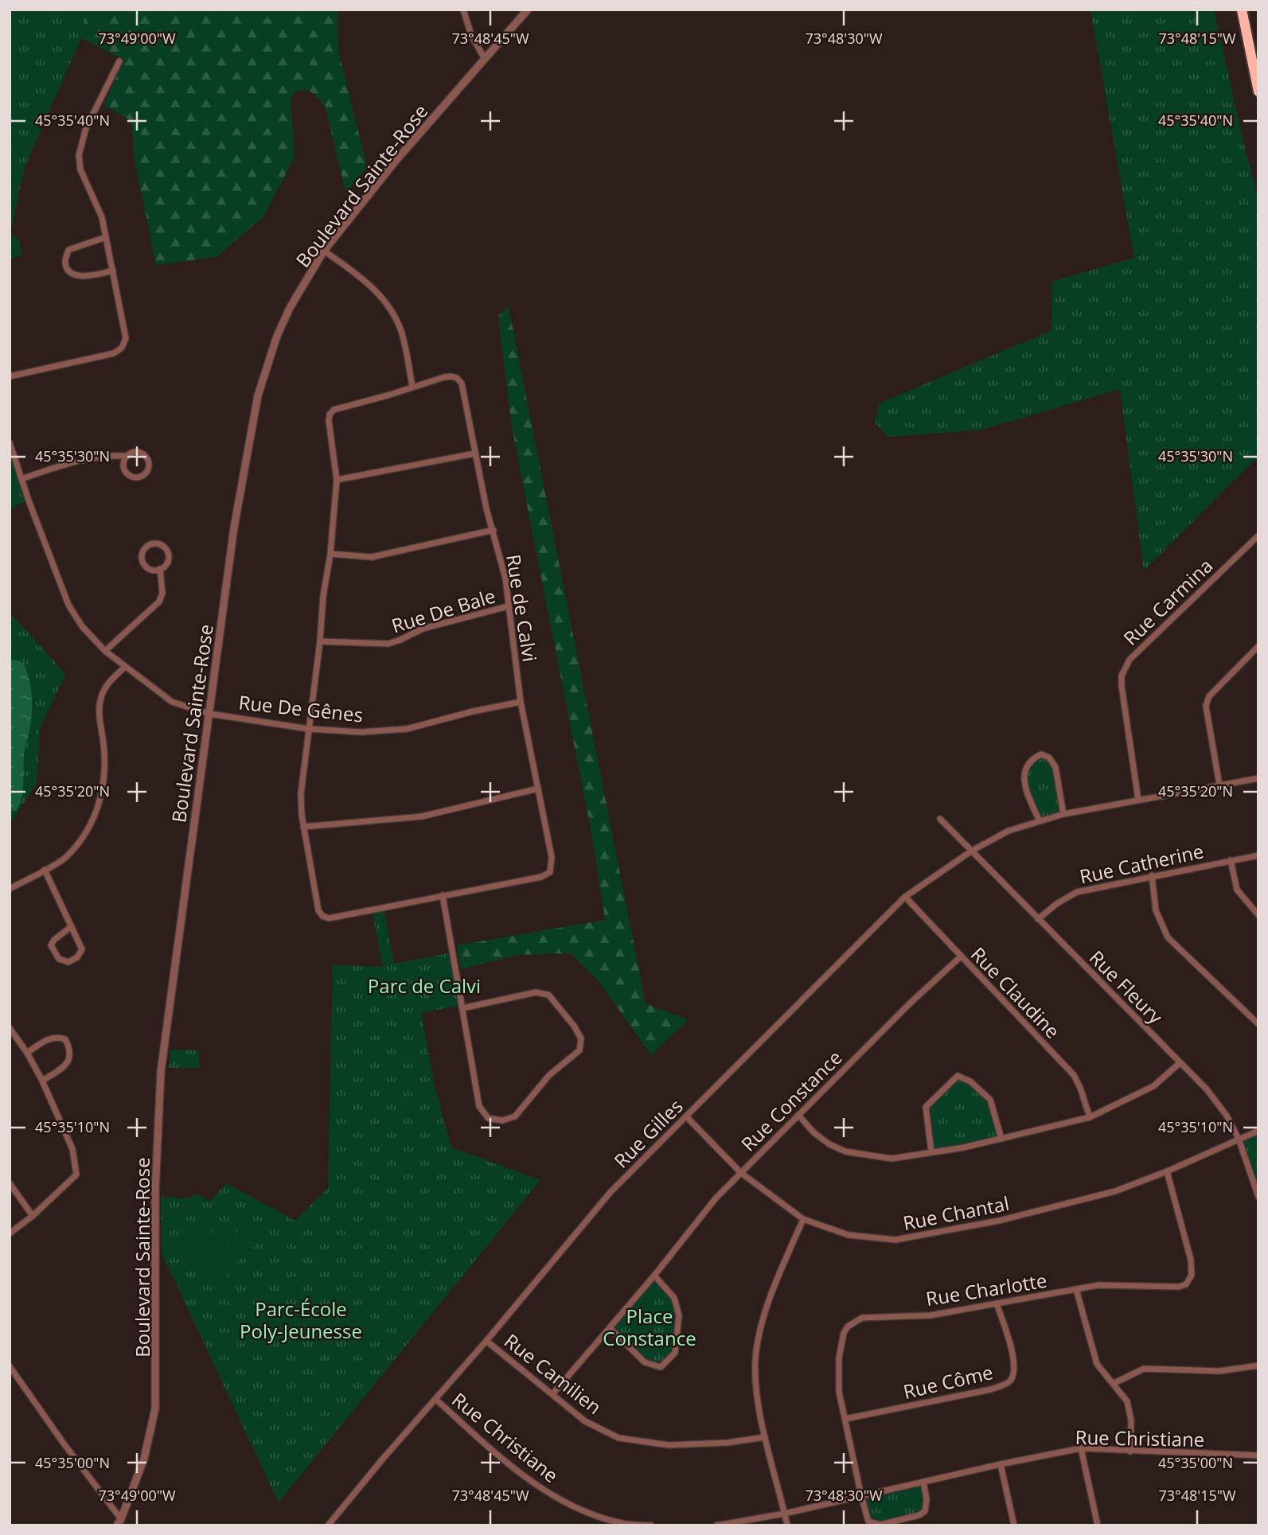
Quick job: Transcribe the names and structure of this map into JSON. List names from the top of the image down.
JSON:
{
  "streets": {
    "street": [
      "Boulevard Sainte-Rose",
      "Rue Carmina",
      "Rue de Calvi",
      "Rue De Bale",
      "Rue De Gênes",
      "Rue Catherine",
      "Rue Fleury",
      "Rue Claudine",
      "Rue Constance",
      "Rue Gilles",
      "Rue Chantal",
      "Rue Charlotte",
      "Rue Camilien",
      "Rue Côme",
      "Rue Christiane"
    ]
  },
  "crossings": [
    ["Boulevard Sainte-Rose", "Rue De Gênes"],
    ["Rue Carmina", "Rue Gilles"],
    ["Rue de Calvi", "Rue De Bale"],
    ["Rue de Calvi", "Rue De Gênes"],
    ["Rue Catherine", "Rue Fleury"],
    ["Rue Fleury", "Rue Gilles"],
    ["Rue Fleury", "Rue Chantal"],
    ["Rue Claudine", "Rue Constance"],
    ["Rue Claudine", "Rue Gilles"],
    ["Rue Constance", "Rue Chantal"],
    ["Rue Constance", "Rue Camilien"],
    ["Rue Gilles", "Rue Chantal"],
    ["Rue Gilles", "Rue Camilien"],
    ["Rue Gilles", "Rue Christiane"],
    ["Rue Chantal", "Rue Charlotte"],
    ["Rue Charlotte", "Rue Côme"],
    ["Rue Charlotte", "Rue Christiane"]
  ],
  "parks": ["Parc de Calvi", "Parc-École Poly-Jeunesse", "Place Constance"],
  "coordinates": [
    "73°49'00\"W",
    "73°48'45\"W",
    "73°48'30\"W",
    "73°48'15\"W",
    "45°35'40\"N",
    "45°35'30\"N",
    "45°35'20\"N",
    "45°35'10\"N",
    "45°35'00\"N"
  ]
}
